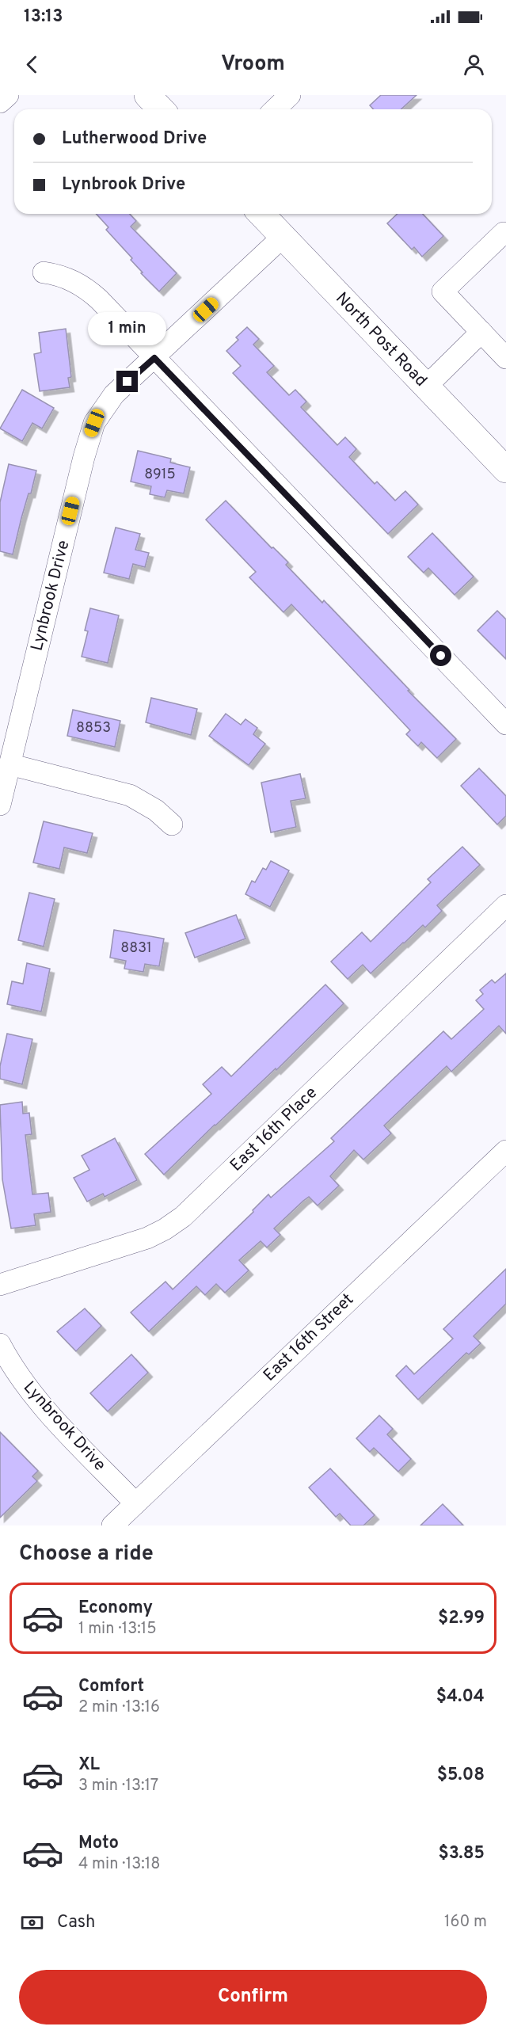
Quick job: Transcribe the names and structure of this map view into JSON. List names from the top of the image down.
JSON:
{
  "streets": {
    "main road": ["North Post Road"],
    "street": ["Lynbrook Drive", "East 16th Place", "East 16th Street"]
  },
  "crossings": [
    ["North Post Road", "Lynbrook Drive"],
    ["Lynbrook Drive", "East 16th Street"]
  ],
  "house_numbers": ["8915", "8853", "8831"],
  "page": {
    "status": "13:13",
    "header": "Vroom",
    "banner": ["Lutherwood Drive", "Lynbrook Drive"],
    "bubble": "1 min",
    "heading": "Choose a ride",
    "list": [
      {
        "name": "Economy",
        "note": "1 min · 13:15",
        "value": "$2.99"
      },
      {
        "name": "Comfort",
        "note": "2 min · 13:16",
        "value": "$4.04"
      },
      {
        "name": "XL",
        "note": "3 min · 13:17",
        "value": "$5.08"
      },
      {
        "name": "Moto",
        "note": "4 min · 13:18",
        "value": "$3.85"
      }
    ],
    "pay": ["Cash", "160 m"],
    "buttons": "Confirm"
  }
}
